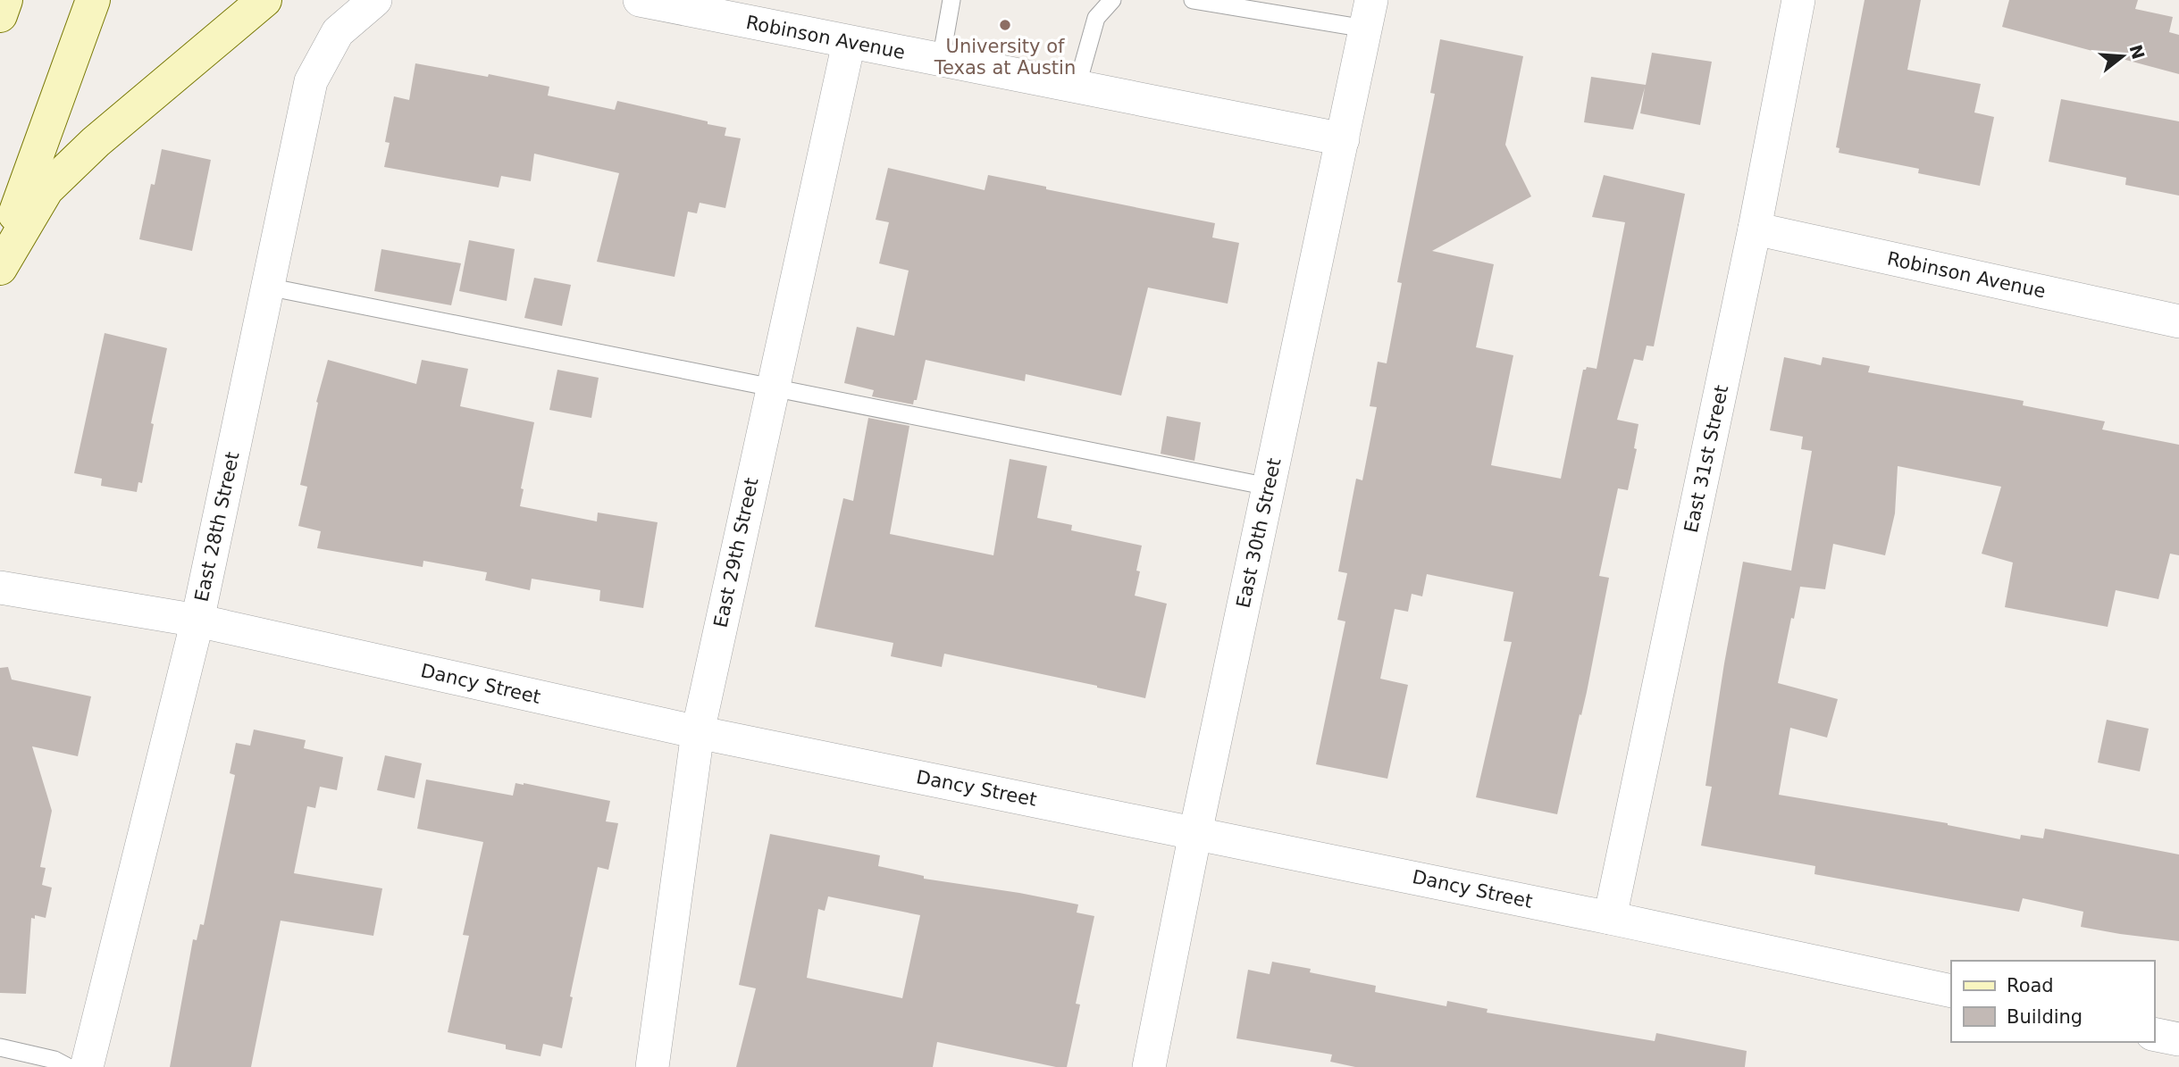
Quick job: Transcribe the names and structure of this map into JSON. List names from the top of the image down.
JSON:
{
  "streets": {
    "street": [
      "Robinson Avenue",
      "East 31st Street",
      "East 28th Street",
      "East 30th Street",
      "East 29th Street",
      "Dancy Street"
    ]
  },
  "crossings": [
    ["Robinson Avenue", "East 31st Street"],
    ["Robinson Avenue", "East 30th Street"],
    ["Robinson Avenue", "East 29th Street"],
    ["East 31st Street", "Dancy Street"],
    ["East 28th Street", "Dancy Street"],
    ["East 30th Street", "Dancy Street"],
    ["East 29th Street", "Dancy Street"]
  ],
  "places": ["University of Texas at Austin"],
  "legend": ["Road", "Building"],
  "north": "right"
}
